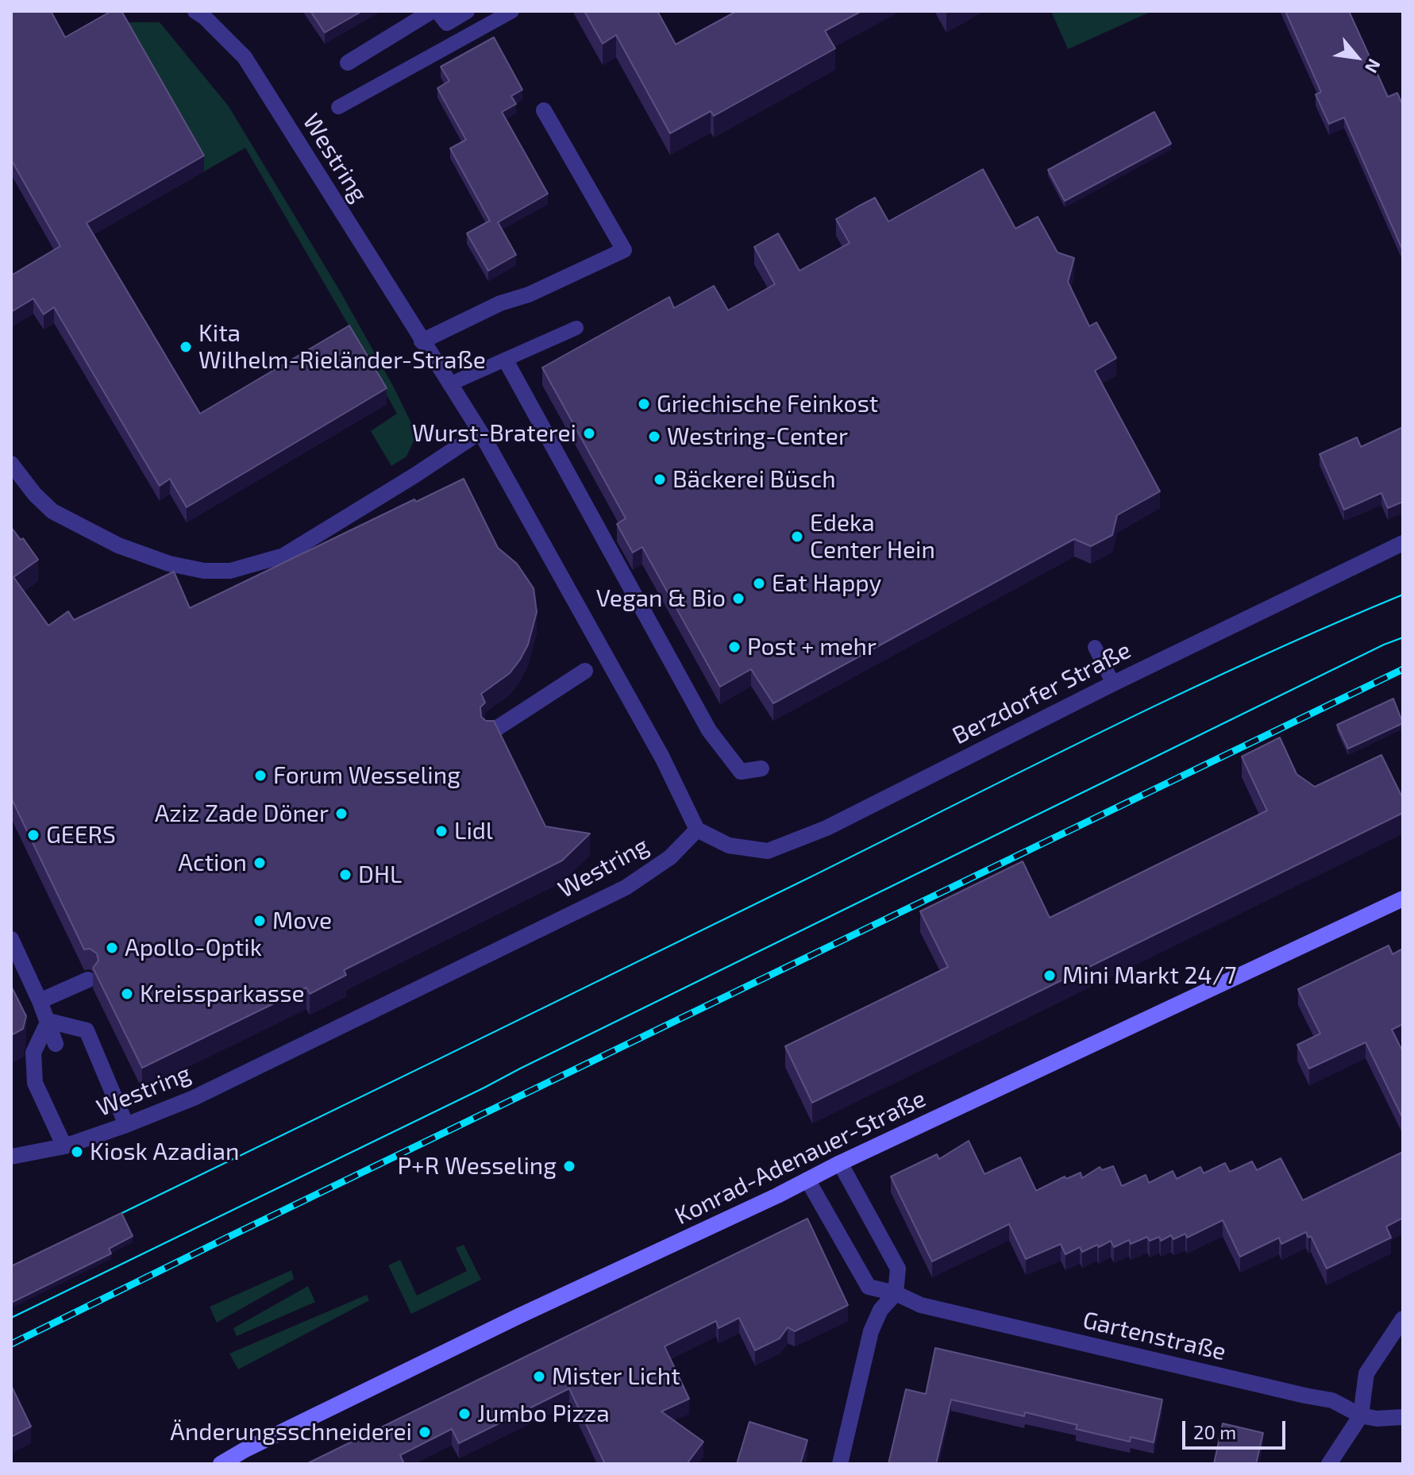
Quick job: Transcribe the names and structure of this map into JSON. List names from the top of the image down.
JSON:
{
  "streets": {
    "main road": ["Konrad-Adenauer-Straße"],
    "street": ["Westring", "Berzdorfer Straße", "Gartenstraße"]
  },
  "crossings": [
    ["Westring", "Berzdorfer Straße"],
    ["Konrad-Adenauer-Straße", "Gartenstraße"]
  ],
  "places": [
    "Kita Wilhelm-Rieländer-Straße",
    "Griechische Feinkost",
    "Wurst-Braterei",
    "Westring-Center",
    "Bäckerei Büsch",
    "Edeka Center Hein",
    "Eat Happy",
    "Vegan & Bio",
    "Post + mehr",
    "Forum Wesseling",
    "Aziz Zade Döner",
    "Lidl",
    "GEERS",
    "Action",
    "DHL",
    "Move",
    "Apollo-Optik",
    "Mini Markt 24/7",
    "Kreissparkasse",
    "Kiosk Azadian",
    "P+R Wesseling",
    "Mister Licht",
    "Jumbo Pizza",
    "Änderungsschneiderei"
  ],
  "scale_bar": "20 m",
  "north": "bottom right"
}
